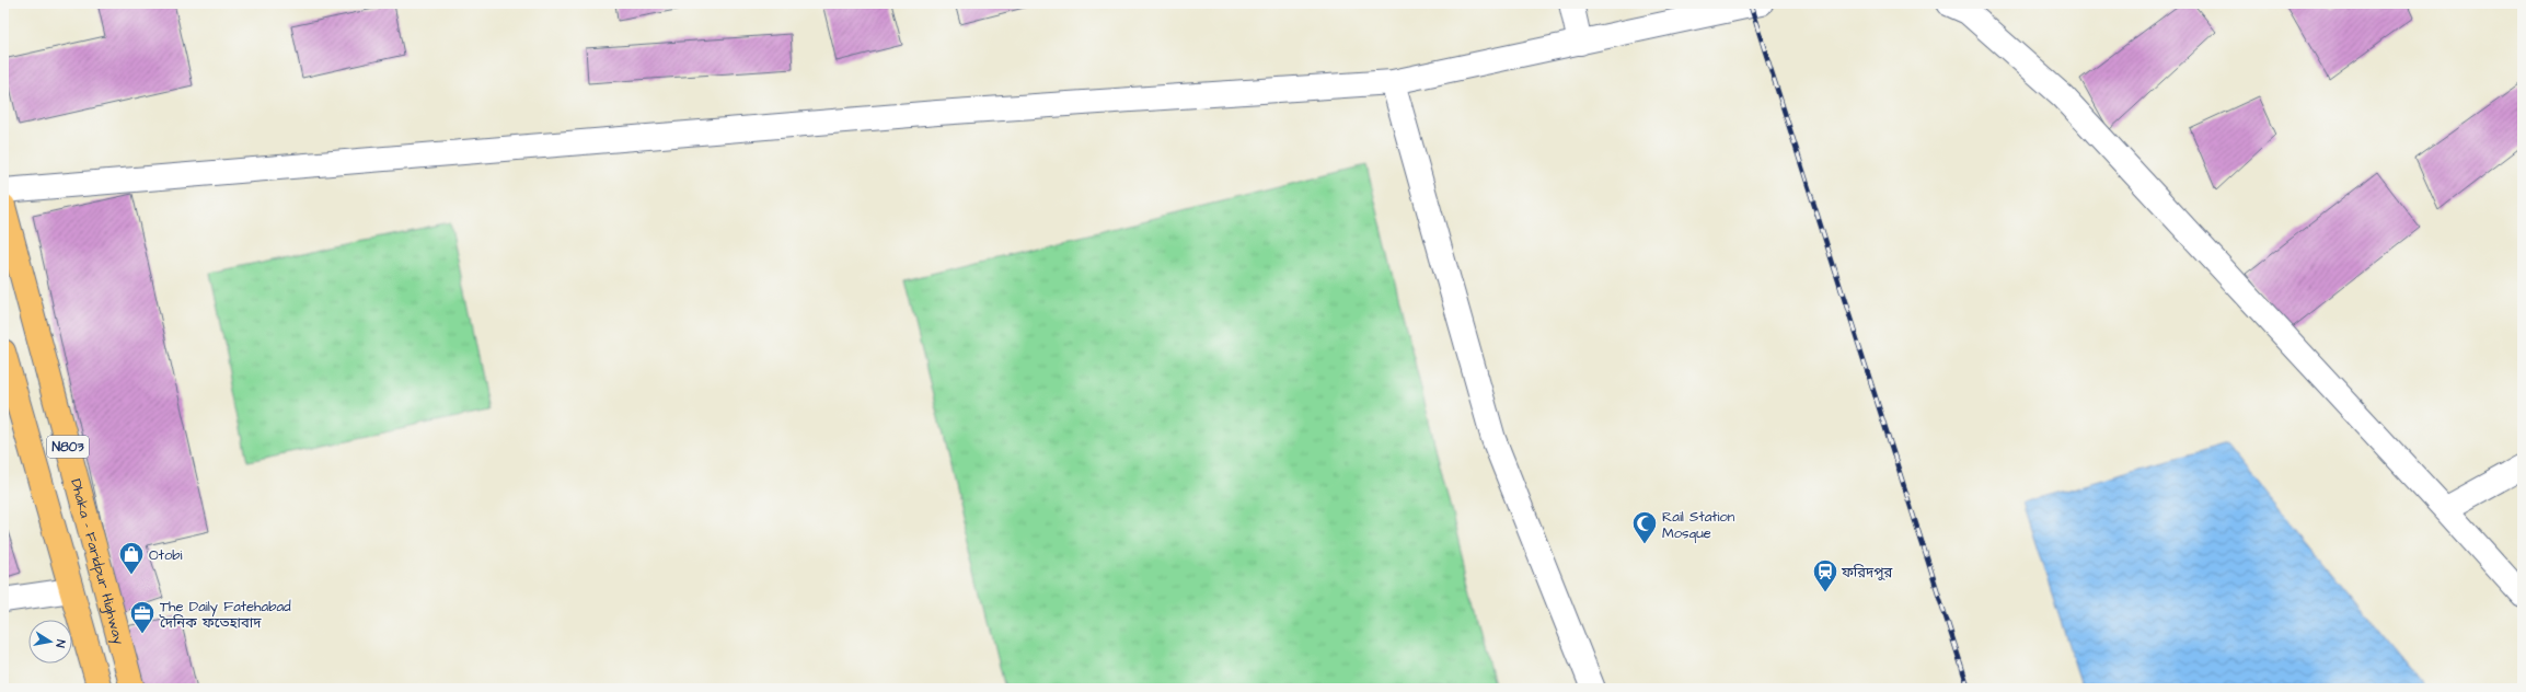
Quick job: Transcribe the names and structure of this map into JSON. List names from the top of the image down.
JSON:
{
  "streets": {
    "highway": ["N803", "Dhaka - Faridpur Highway"]
  },
  "places": {
    "mosque": ["Rail Station Mosque"],
    "shop": ["Otobi"],
    "station": ["ফরিদপুর"],
    "office": ["The Daily Fatehabad দৈনিক ফতেহাবাদ"]
  },
  "north": "right"
}
